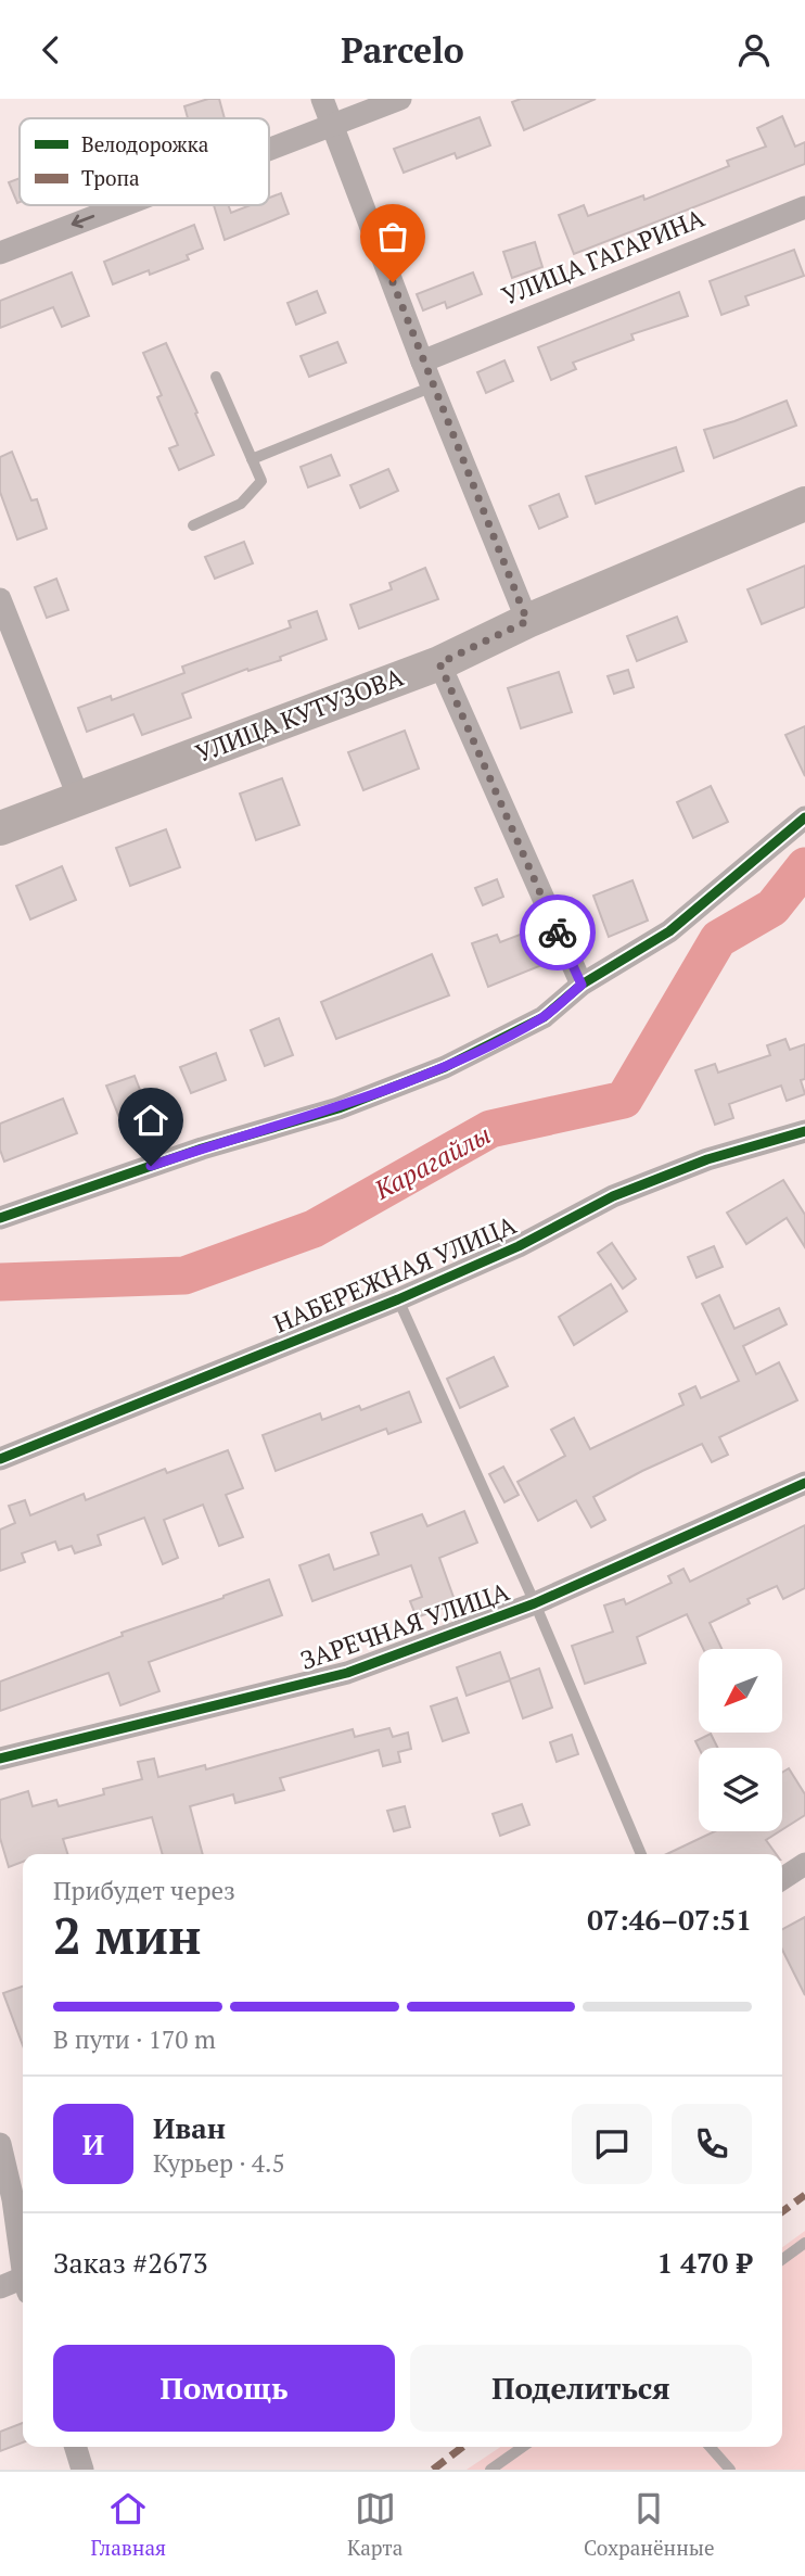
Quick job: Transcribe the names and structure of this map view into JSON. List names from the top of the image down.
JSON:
{
  "streets": {
    "main road": ["УЛИЦА КУТУЗОВА"],
    "street": ["УЛИЦА ГАГАРИНА", "НАБЕРЕЖНАЯ УЛИЦА", "ЗАРЕЧНАЯ УЛИЦА"]
  },
  "water": ["Карагайлы"],
  "legend": ["Велодорожка", "Тропа"],
  "north": "bottom left",
  "page": {
    "header": "Parcelo",
    "heading": ["2 мин", "Прибудет через", "07:46–07:51"],
    "panel": [
      "Иван",
      "Курьер · 4.5",
      "Заказ #2673",
      "1 470 ₽"
    ],
    "bar": "В пути · 170 m",
    "round": "И",
    "buttons": ["Помощь", "Поделиться"],
    "tabs": ["Главная", "Карта", "Сохранённые"]
  }
}
